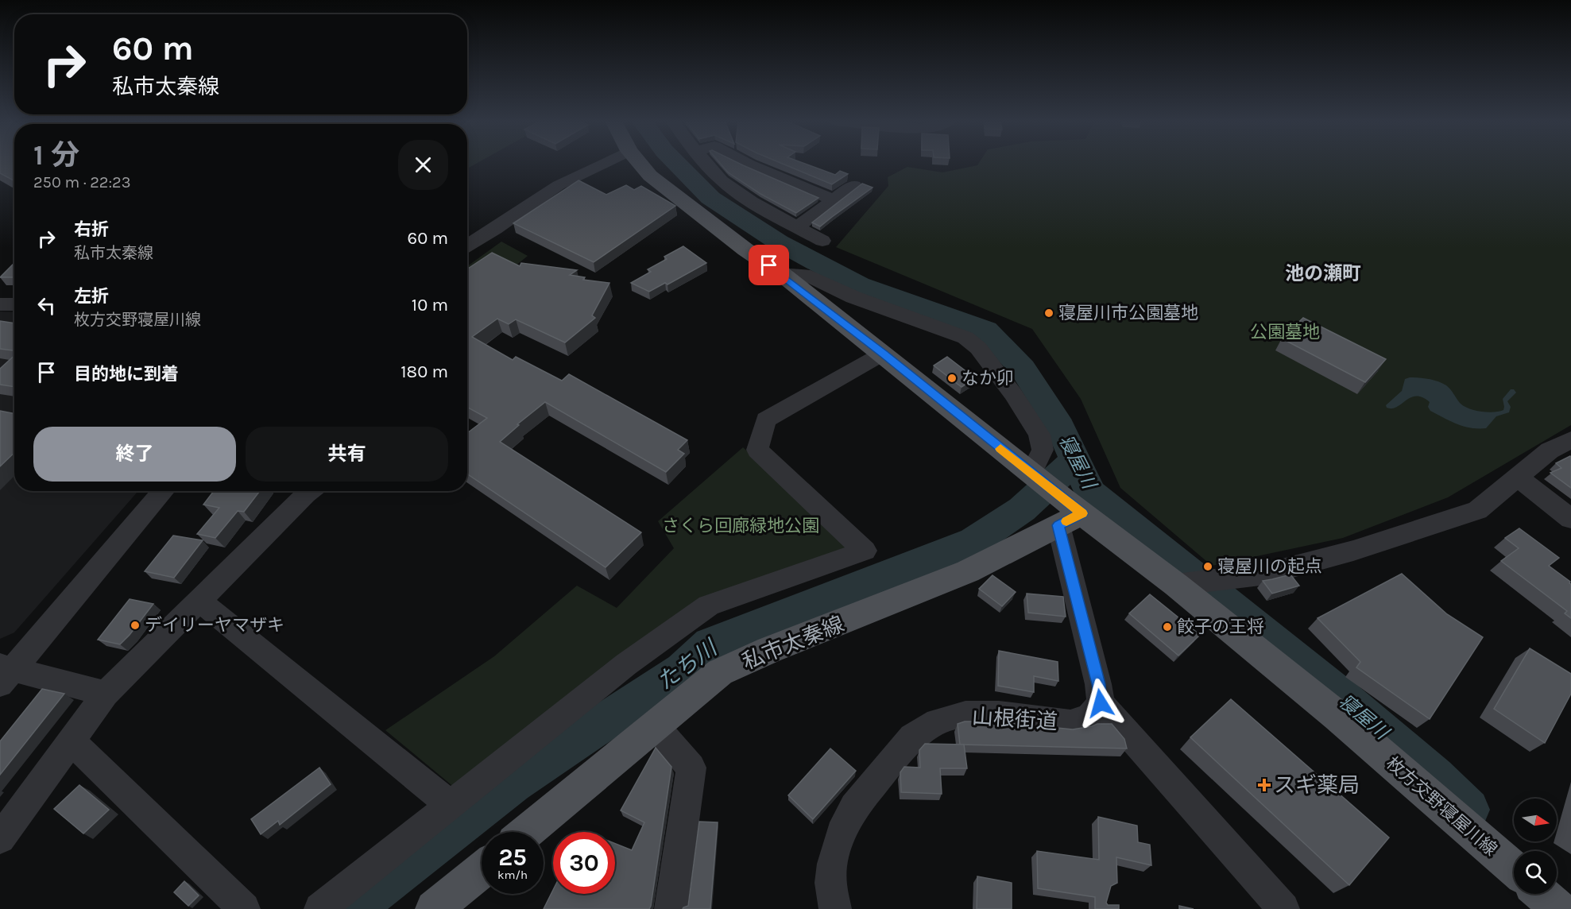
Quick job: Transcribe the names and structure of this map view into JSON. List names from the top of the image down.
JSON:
{
  "streets": {
    "main road": ["私市太秦線", "枚方交野寝屋川線"],
    "street": ["山根街道"]
  },
  "crossings": [
    ["私市太秦線", "枚方交野寝屋川線"]
  ],
  "districts": ["池の瀬町"],
  "water": ["寝屋川", "たち川"],
  "parks": ["公園墓地", "さくら回廊緑地公園"],
  "places": {
    "other": [
      "寝屋川市公園墓地",
      "なか卯",
      "寝屋川の起点",
      "デイリーヤマザキ",
      "餃子の王将"
    ],
    "health": ["スギ薬局"]
  },
  "north": "right",
  "page": {
    "turn": ["60 m", "私市太秦線"],
    "heading": ["1 分", "250 m · 22:23"],
    "list": [
      {
        "name": "右折",
        "note": "私市太秦線",
        "value": "60 m"
      },
      {
        "name": "左折",
        "note": "枚方交野寝屋川線",
        "value": "10 m"
      },
      {
        "name": "目的地に到着",
        "value": "180 m"
      }
    ],
    "buttons": ["終了", "共有"],
    "speed": "25 km/h",
    "limit": "30"
  }
}
